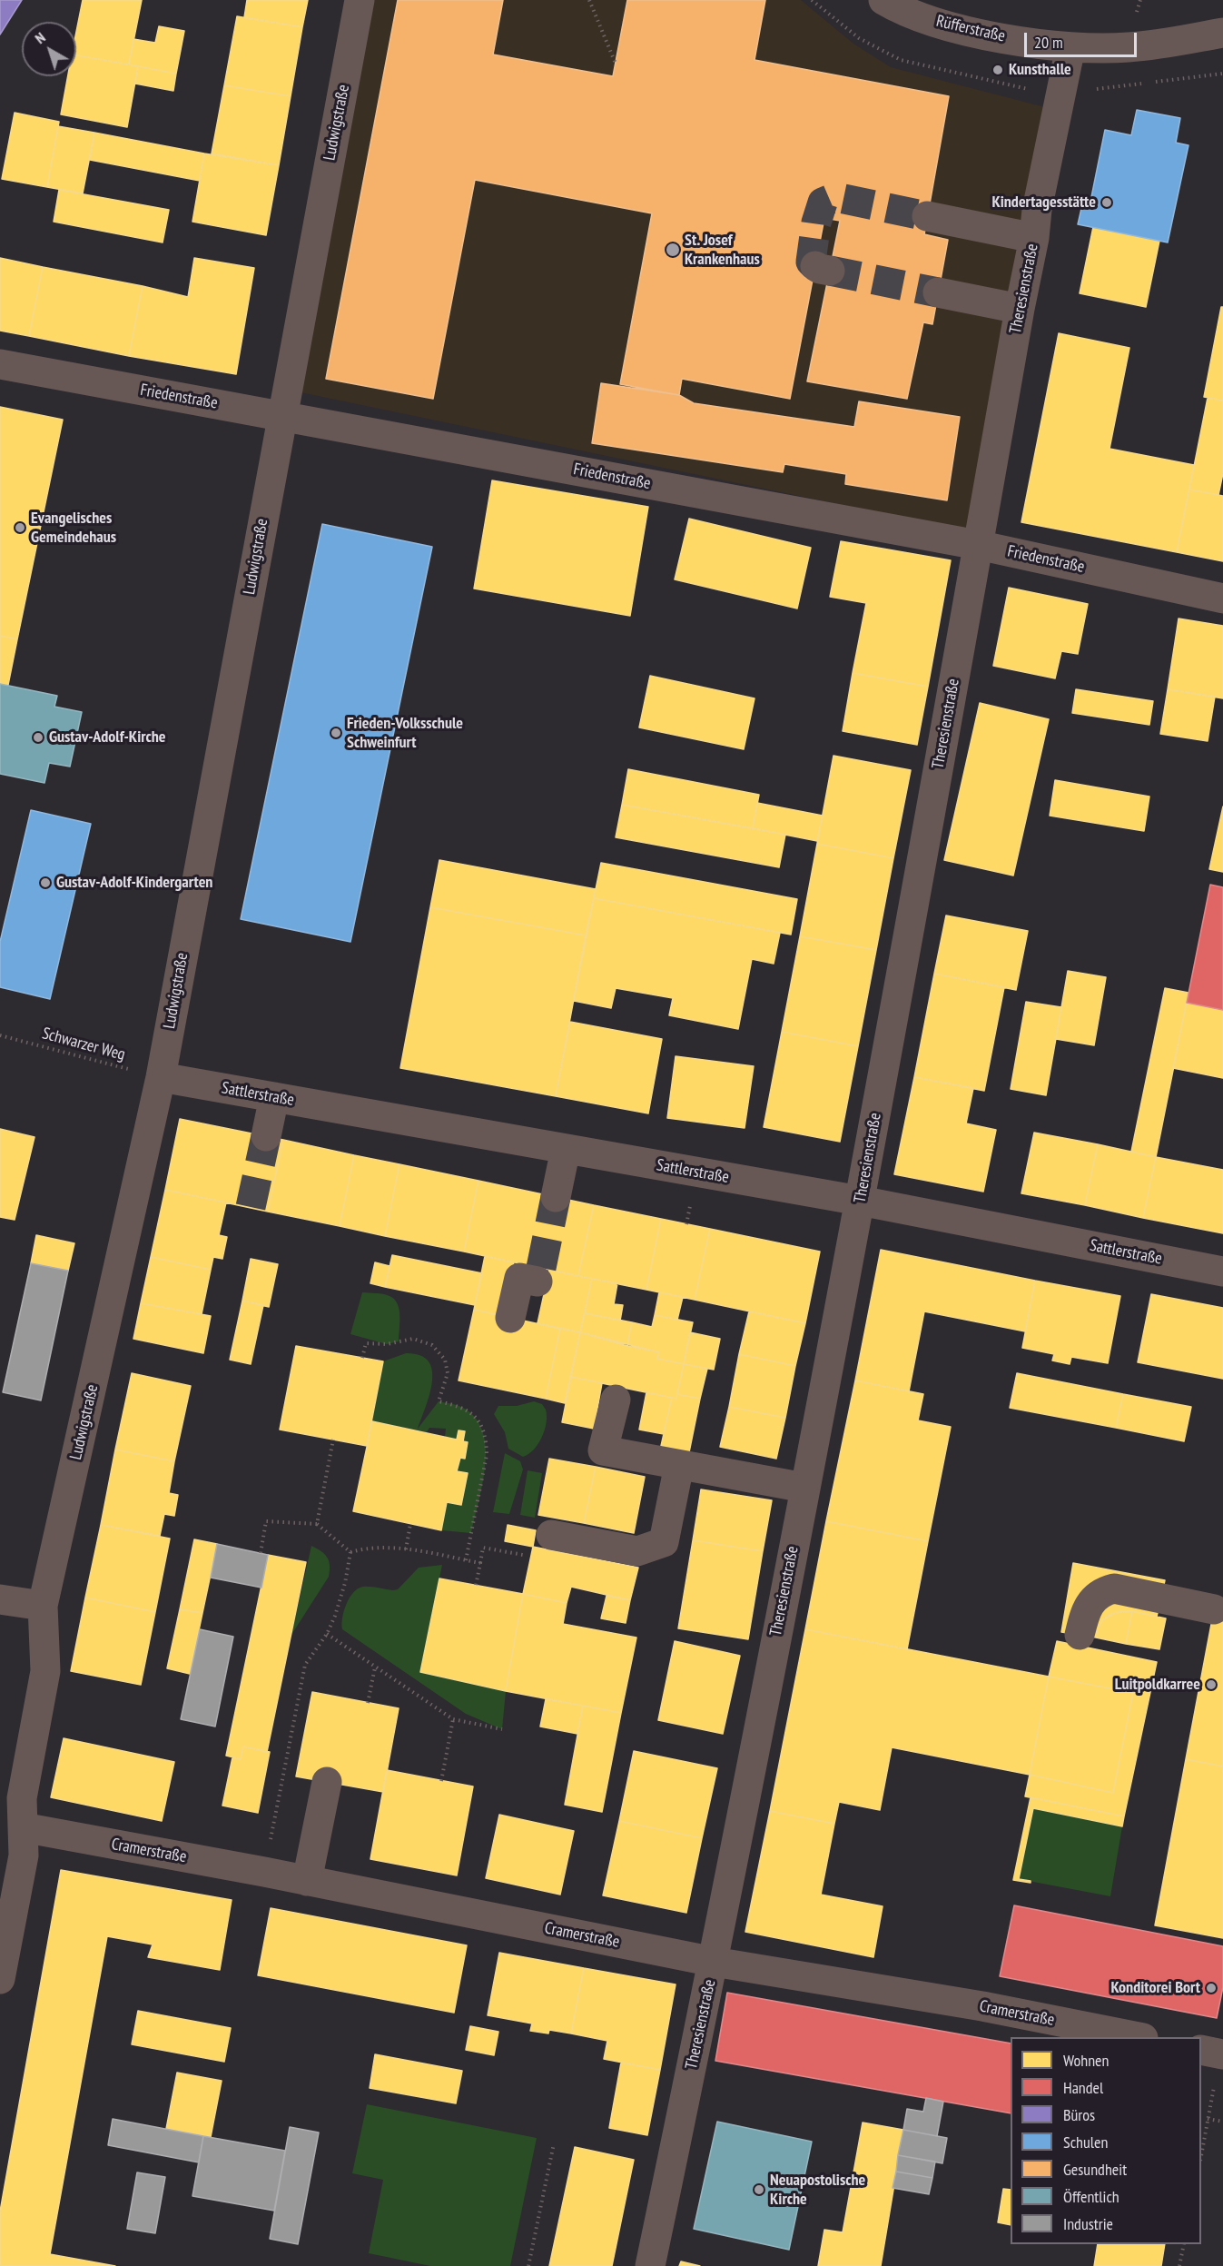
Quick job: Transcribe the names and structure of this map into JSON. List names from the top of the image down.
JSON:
{
  "streets": {
    "street": [
      "Rüfferstraße",
      "Ludwigstraße",
      "Theresienstraße",
      "Friedenstraße",
      "Sattlerstraße",
      "Cramerstraße"
    ],
    "path": ["Schwarzer Weg"]
  },
  "crossings": [
    ["Rüfferstraße", "Theresienstraße"],
    ["Ludwigstraße", "Friedenstraße"],
    ["Ludwigstraße", "Schwarzer Weg"],
    ["Ludwigstraße", "Sattlerstraße"],
    ["Ludwigstraße", "Cramerstraße"],
    ["Theresienstraße", "Friedenstraße"],
    ["Theresienstraße", "Sattlerstraße"],
    ["Theresienstraße", "Cramerstraße"],
    ["Schwarzer Weg", "Sattlerstraße"]
  ],
  "places": [
    "Kunsthalle",
    "Kindertagesstätte",
    "St. Josef Krankenhaus",
    "Evangelisches Gemeindehaus",
    "Frieden-Volksschule Schweinfurt",
    "Gustav-Adolf-Kirche",
    "Gustav-Adolf-Kindergarten",
    "Luitpoldkarree",
    "Konditorei Bort",
    "Neuapostolische Kirche"
  ],
  "legend": [
    "Wohnen",
    "Handel",
    "Büros",
    "Schulen",
    "Gesundheit",
    "Öffentlich",
    "Industrie"
  ],
  "scale_bar": "20 m",
  "north": "top left"
}
